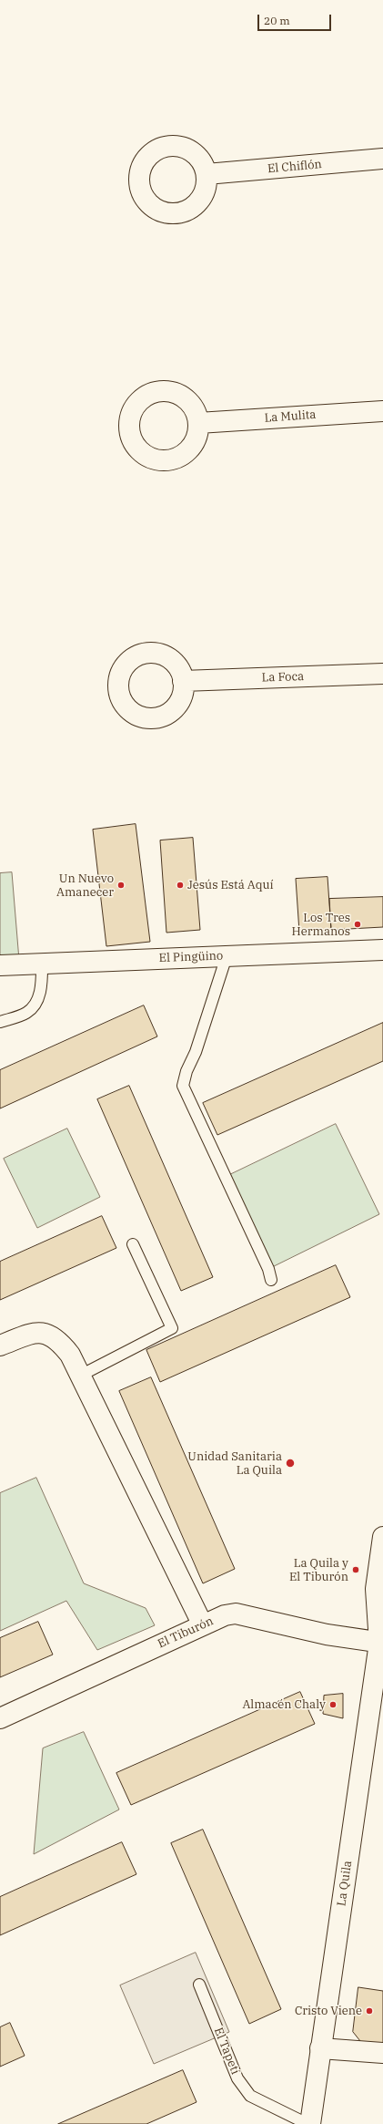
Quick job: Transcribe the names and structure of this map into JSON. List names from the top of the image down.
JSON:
{
  "streets": {
    "street": [
      "El Chiflón",
      "La Mulita",
      "La Foca",
      "El Pingüino",
      "El Tiburón",
      "La Quila"
    ],
    "lane": ["El Tapetí"]
  },
  "crossings": [
    ["El Tiburón", "La Quila"]
  ],
  "places": [
    "Un Nuevo Amanecer",
    "Jesús Está Aquí",
    "Los Tres Hermanos",
    "Unidad Sanitaria La Quila",
    "La Quila y El Tiburón",
    "Almacén Chaly",
    "Cristo Viene"
  ],
  "scale_bar": "20 m"
}
